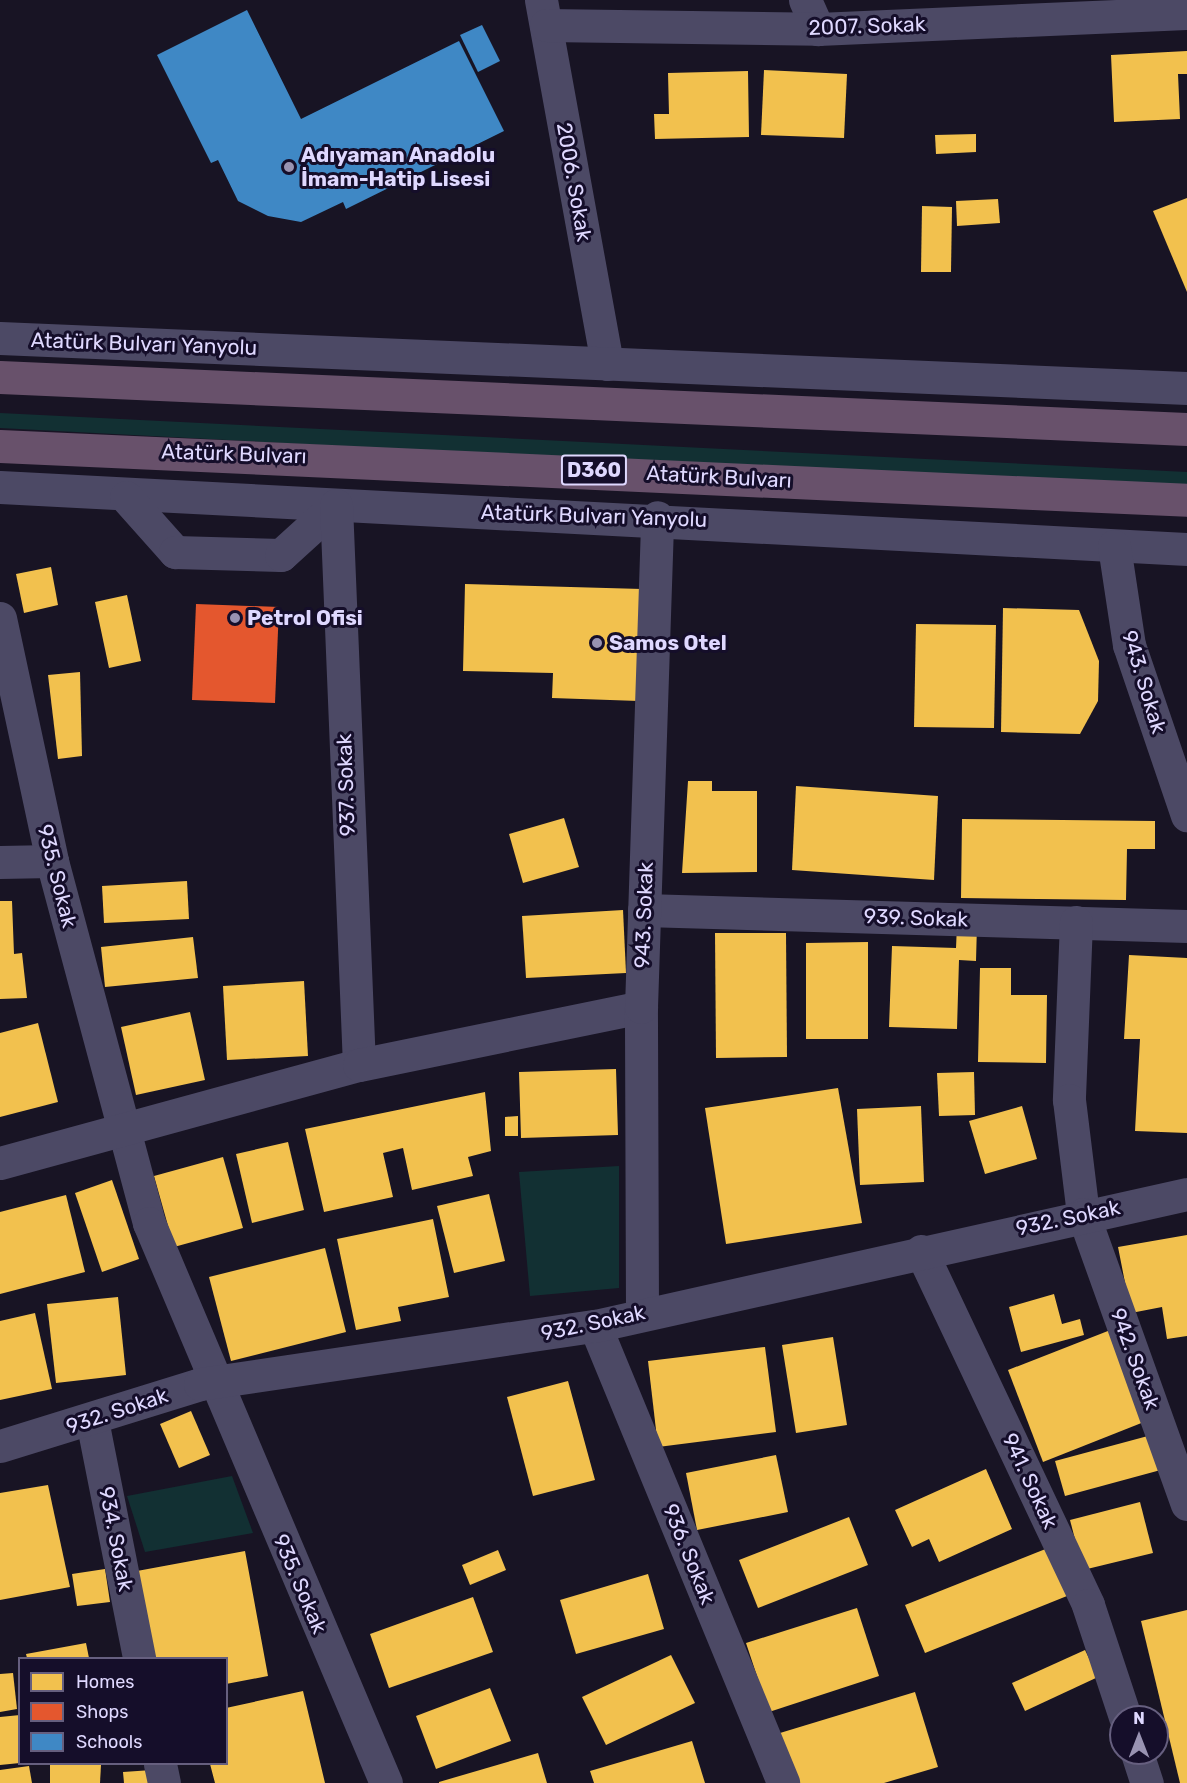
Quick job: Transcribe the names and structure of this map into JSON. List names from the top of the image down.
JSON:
{
  "streets": {
    "highway": ["Atatürk Bulvarı", "D360"],
    "street": [
      "2007. Sokak",
      "2006. Sokak",
      "Atatürk Bulvarı Yanyolu",
      "943. Sokak",
      "937. Sokak",
      "935. Sokak",
      "939. Sokak",
      "932. Sokak",
      "942. Sokak",
      "941. Sokak",
      "934. Sokak",
      "936. Sokak"
    ]
  },
  "crossings": [
    ["2007. Sokak", "2006. Sokak"],
    ["2006. Sokak", "Atatürk Bulvarı Yanyolu"],
    ["Atatürk Bulvarı Yanyolu", "943. Sokak"],
    ["Atatürk Bulvarı Yanyolu", "937. Sokak"],
    ["943. Sokak", "939. Sokak"],
    ["943. Sokak", "932. Sokak"],
    ["935. Sokak", "932. Sokak"],
    ["939. Sokak", "942. Sokak"],
    ["932. Sokak", "942. Sokak"],
    ["932. Sokak", "941. Sokak"],
    ["932. Sokak", "934. Sokak"],
    ["932. Sokak", "936. Sokak"]
  ],
  "places": ["Adıyaman Anadolu İmam-Hatip Lisesi", "Petrol Ofisi", "Samos Otel"],
  "legend": ["Homes", "Shops", "Schools"],
  "north": "top"
}
